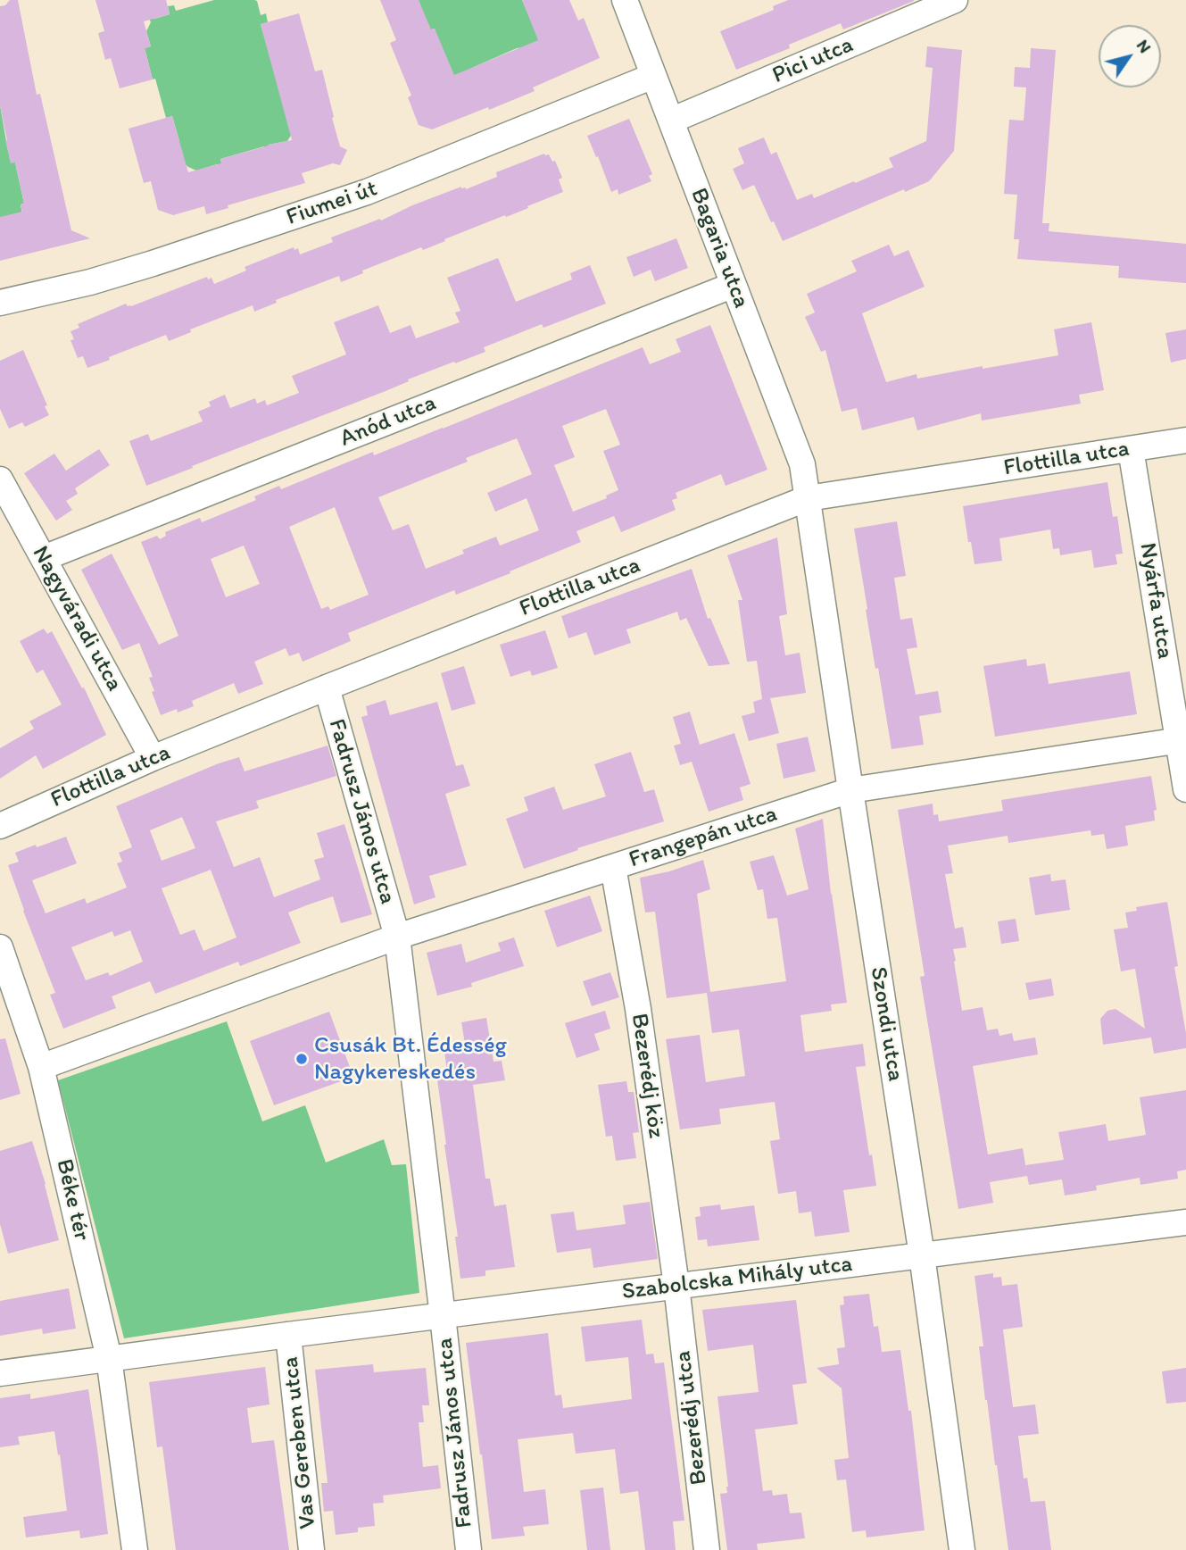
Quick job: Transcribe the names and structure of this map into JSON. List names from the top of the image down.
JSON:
{
  "streets": {
    "street": [
      "Pici utca",
      "Fiumei út",
      "Bagaria utca",
      "Anód utca",
      "Flottilla utca",
      "Nyárfa utca",
      "Nagyváradi utca",
      "Fadrusz János utca",
      "Frangepán utca",
      "Szondi utca",
      "Bezerédj köz",
      "Béke tér",
      "Szabolcska Mihály utca",
      "Bezerédj utca",
      "Vas Gereben utca"
    ]
  },
  "crossings": [
    ["Pici utca", "Bagaria utca"],
    ["Fiumei út", "Bagaria utca"],
    ["Bagaria utca", "Anód utca"],
    ["Bagaria utca", "Flottilla utca"],
    ["Bagaria utca", "Szondi utca"],
    ["Anód utca", "Nagyváradi utca"],
    ["Flottilla utca", "Nyárfa utca"],
    ["Flottilla utca", "Nagyváradi utca"],
    ["Flottilla utca", "Fadrusz János utca"],
    ["Flottilla utca", "Szondi utca"],
    ["Nyárfa utca", "Frangepán utca"],
    ["Fadrusz János utca", "Frangepán utca"],
    ["Fadrusz János utca", "Szabolcska Mihály utca"],
    ["Frangepán utca", "Szondi utca"],
    ["Frangepán utca", "Bezerédj köz"],
    ["Frangepán utca", "Béke tér"],
    ["Szondi utca", "Szabolcska Mihály utca"],
    ["Bezerédj köz", "Szabolcska Mihály utca"],
    ["Bezerédj köz", "Bezerédj utca"],
    ["Szabolcska Mihály utca", "Bezerédj utca"],
    ["Szabolcska Mihály utca", "Vas Gereben utca"]
  ],
  "places": ["Csusák Bt. Édesség Nagykereskedés"],
  "north": "top right"
}
